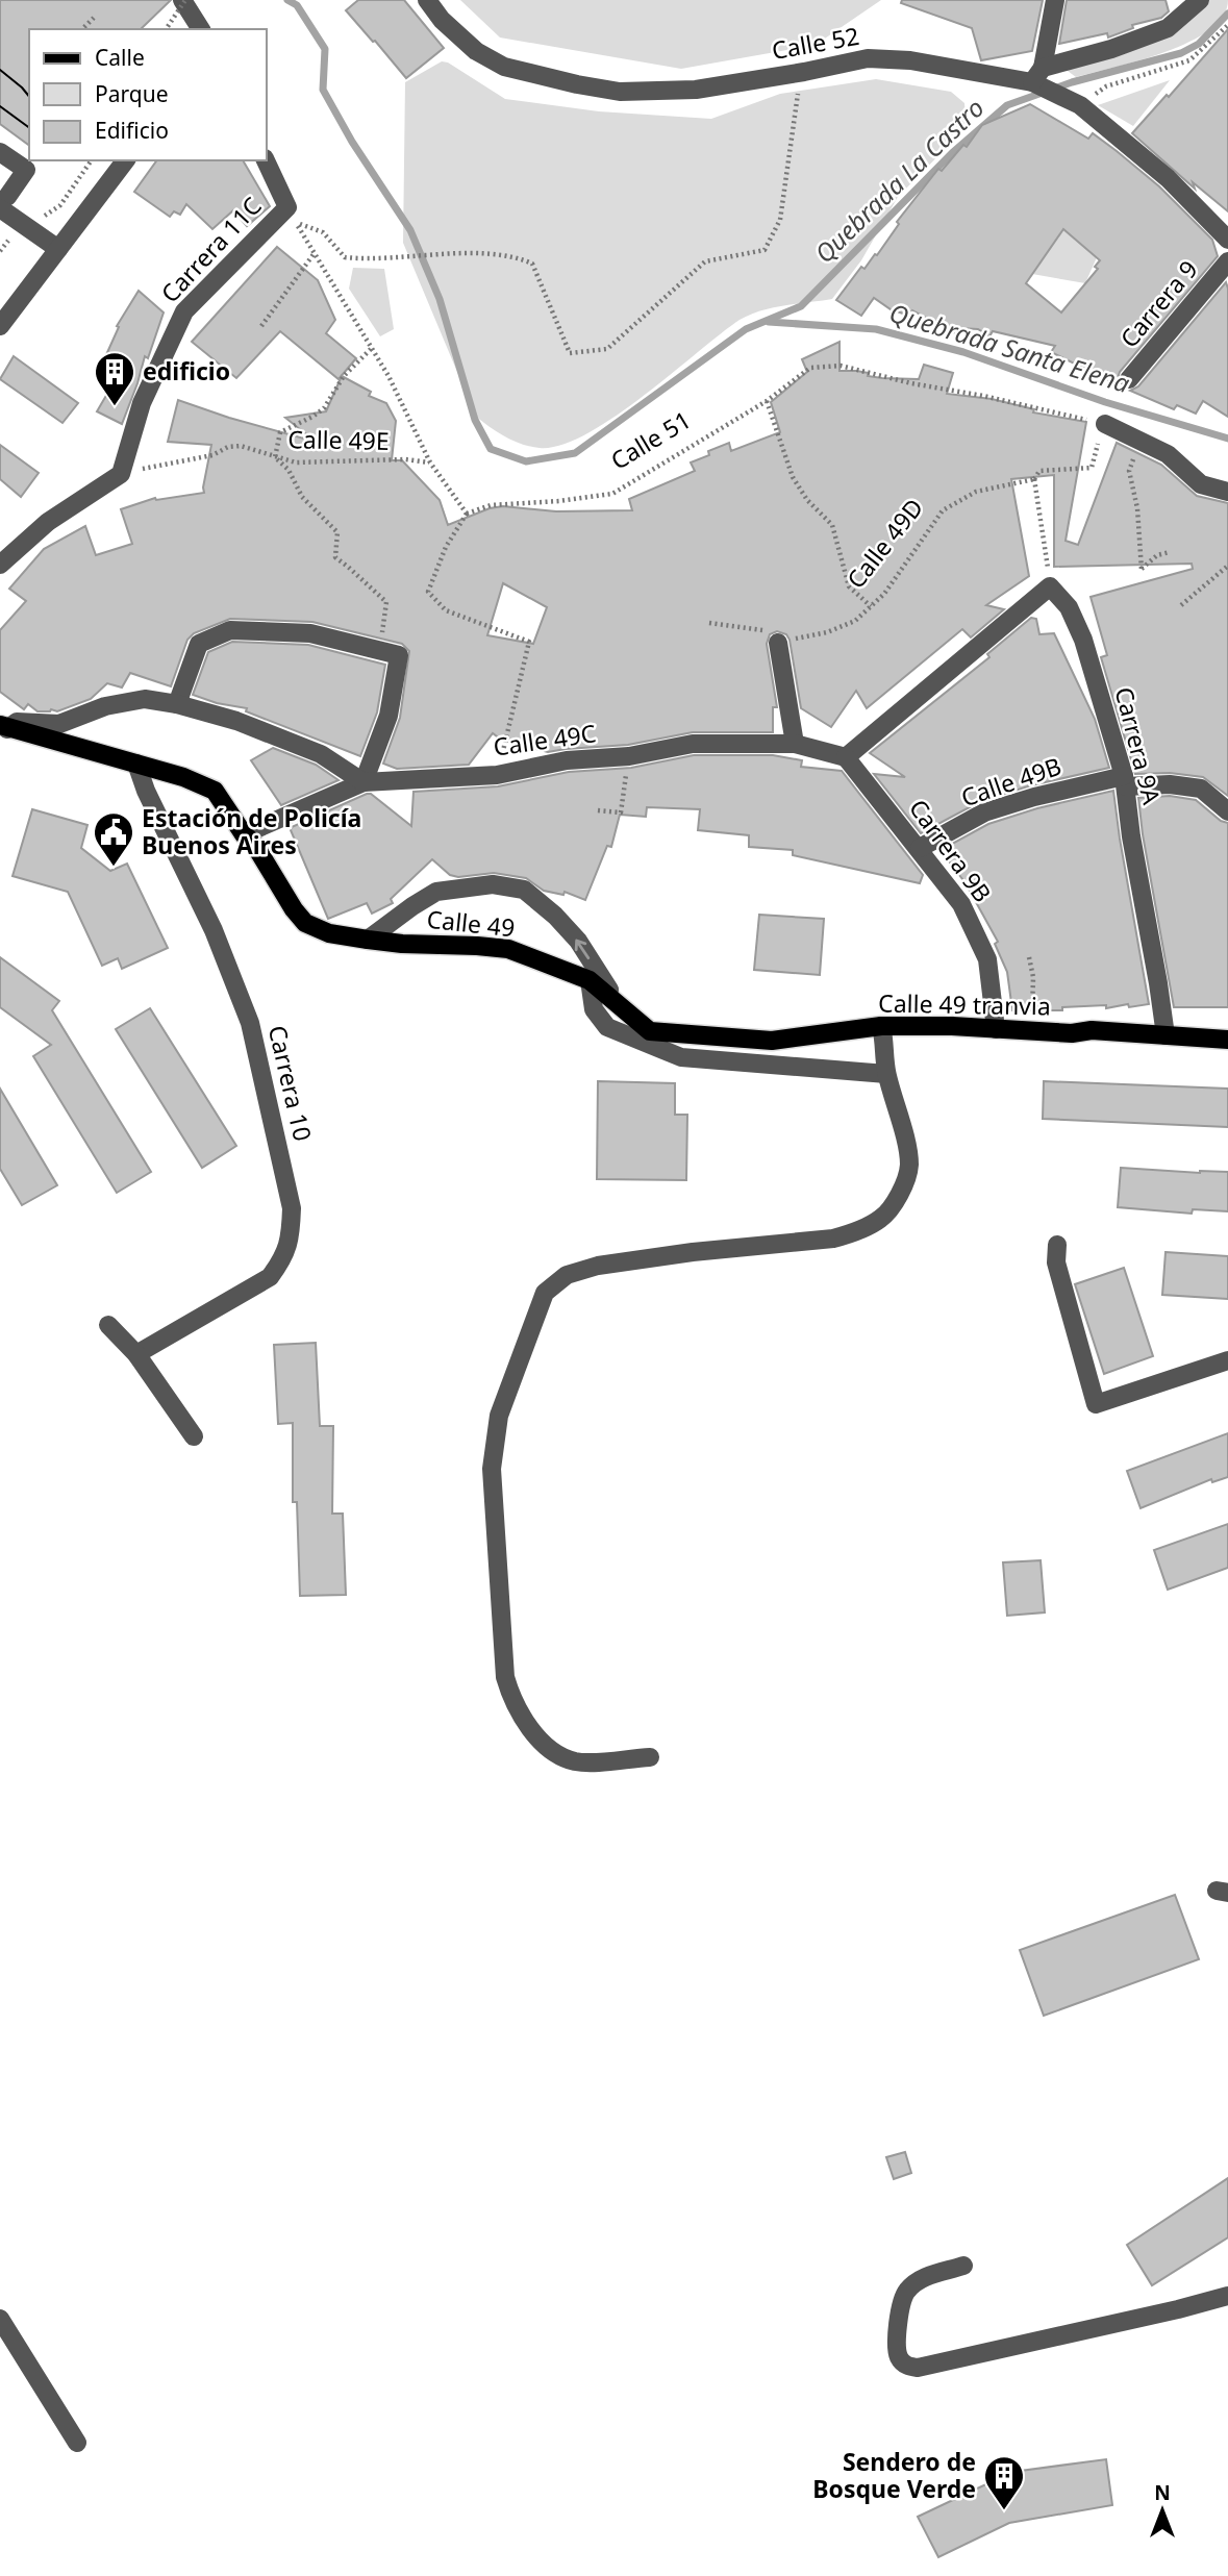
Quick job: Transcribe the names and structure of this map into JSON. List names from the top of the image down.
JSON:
{
  "streets": {
    "main road": ["Calle 49", "Calle 49 tranvia"],
    "street": [
      "Calle 52",
      "Carrera 11C",
      "Carrera 9",
      "Calle 49C",
      "Carrera 9A",
      "Calle 49B",
      "Carrera 9B",
      "Carrera 10"
    ],
    "path": ["Calle 49E", "Calle 51", "Calle 49D"]
  },
  "crossings": [
    ["Carrera 11C", "Calle 49E"],
    ["Calle 49C", "Carrera 9B"],
    ["Carrera 9A", "Calle 49B"],
    ["Carrera 9A", "Calle 49 tranvia"],
    ["Calle 49B", "Carrera 9B"],
    ["Carrera 9B", "Calle 49 tranvia"],
    ["Calle 49", "Calle 49 tranvia"],
    ["Calle 49", "Carrera 10"]
  ],
  "water": ["Quebrada La Castro", "Quebrada Santa Elena"],
  "places": {
    "building": ["edificio", "Sendero de Bosque Verde"],
    "public building": ["Estación de Policía Buenos Aires"]
  },
  "legend": ["Calle", "Parque", "Edificio"],
  "north": "top"
}
